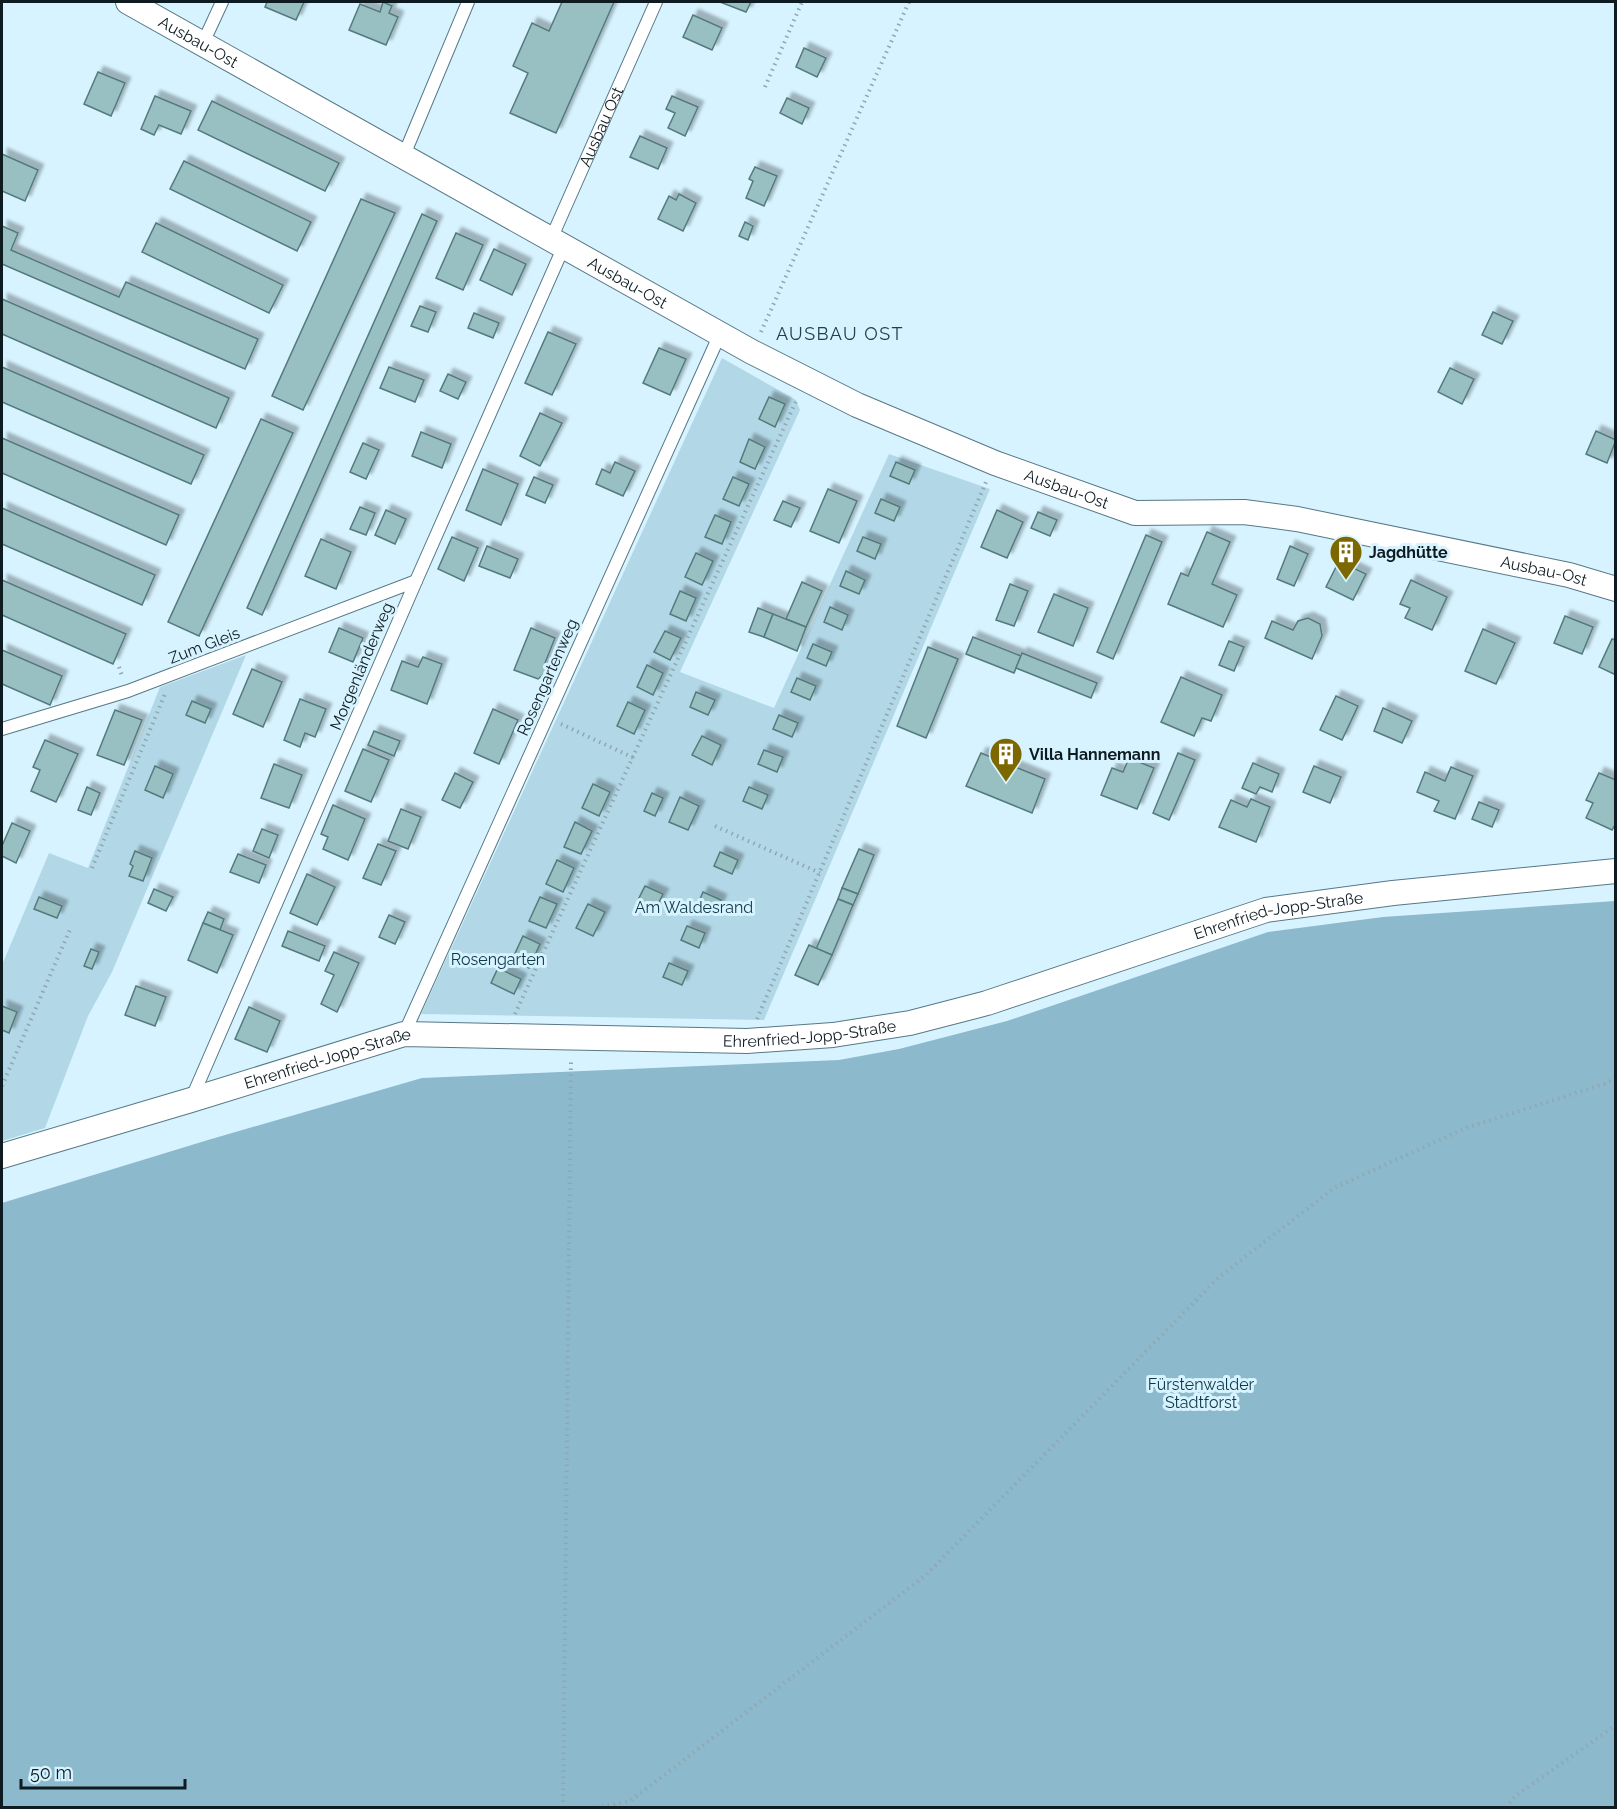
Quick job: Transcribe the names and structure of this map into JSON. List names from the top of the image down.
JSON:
{
  "streets": {
    "street": ["Ausbau-Ost", "Ehrenfried-Jopp-Straße"],
    "lane": [
      "Ausbau Ost",
      "Zum Gleis",
      "Morgenländerweg",
      "Rosengartenweg"
    ]
  },
  "crossings": [
    ["Ausbau-Ost", "Ausbau Ost"],
    ["Ausbau-Ost", "Morgenländerweg"],
    ["Ausbau-Ost", "Rosengartenweg"],
    ["Ausbau Ost", "Morgenländerweg"],
    ["Zum Gleis", "Morgenländerweg"],
    ["Morgenländerweg", "Ehrenfried-Jopp-Straße"],
    ["Rosengartenweg", "Ehrenfried-Jopp-Straße"]
  ],
  "districts": ["AUSBAU OST"],
  "parks": ["Am Waldesrand", "Rosengarten", "Fürstenwalder Stadtforst"],
  "places": {
    "building": ["Jagdhütte", "Villa Hannemann"]
  },
  "scale_bar": "50 m"
}
